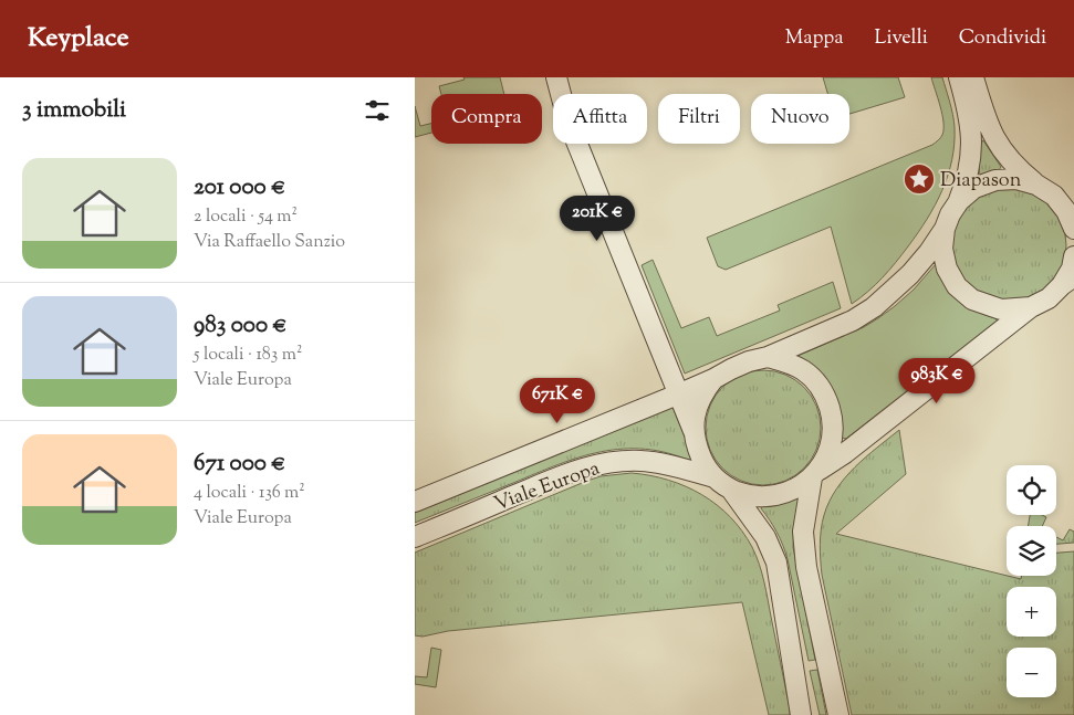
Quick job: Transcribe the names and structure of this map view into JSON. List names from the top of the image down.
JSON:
{
  "streets": {
    "street": ["Viale Europa"]
  },
  "places": {
    "place": ["Diapason"]
  },
  "page": {
    "header": "Keyplace",
    "nav": ["Mappa", "Livelli", "Condividi"],
    "heading": "3 immobili",
    "chip": [
      "Compra",
      "Affitta",
      "Filtri",
      "Nuovo"
    ],
    "list": [
      {
        "name": "201 000 €",
        "note": "2 locali · 54 m² · Via Raffaello Sanzio"
      },
      {
        "name": "983 000 €",
        "note": "5 locali · 183 m² · Viale Europa"
      },
      {
        "name": "671 000 €",
        "note": "4 locali · 136 m² · Viale Europa"
      }
    ],
    "price": ["201K €", "983K €", "671K €"],
    "map_buttons": ["+", "−"]
  }
}
